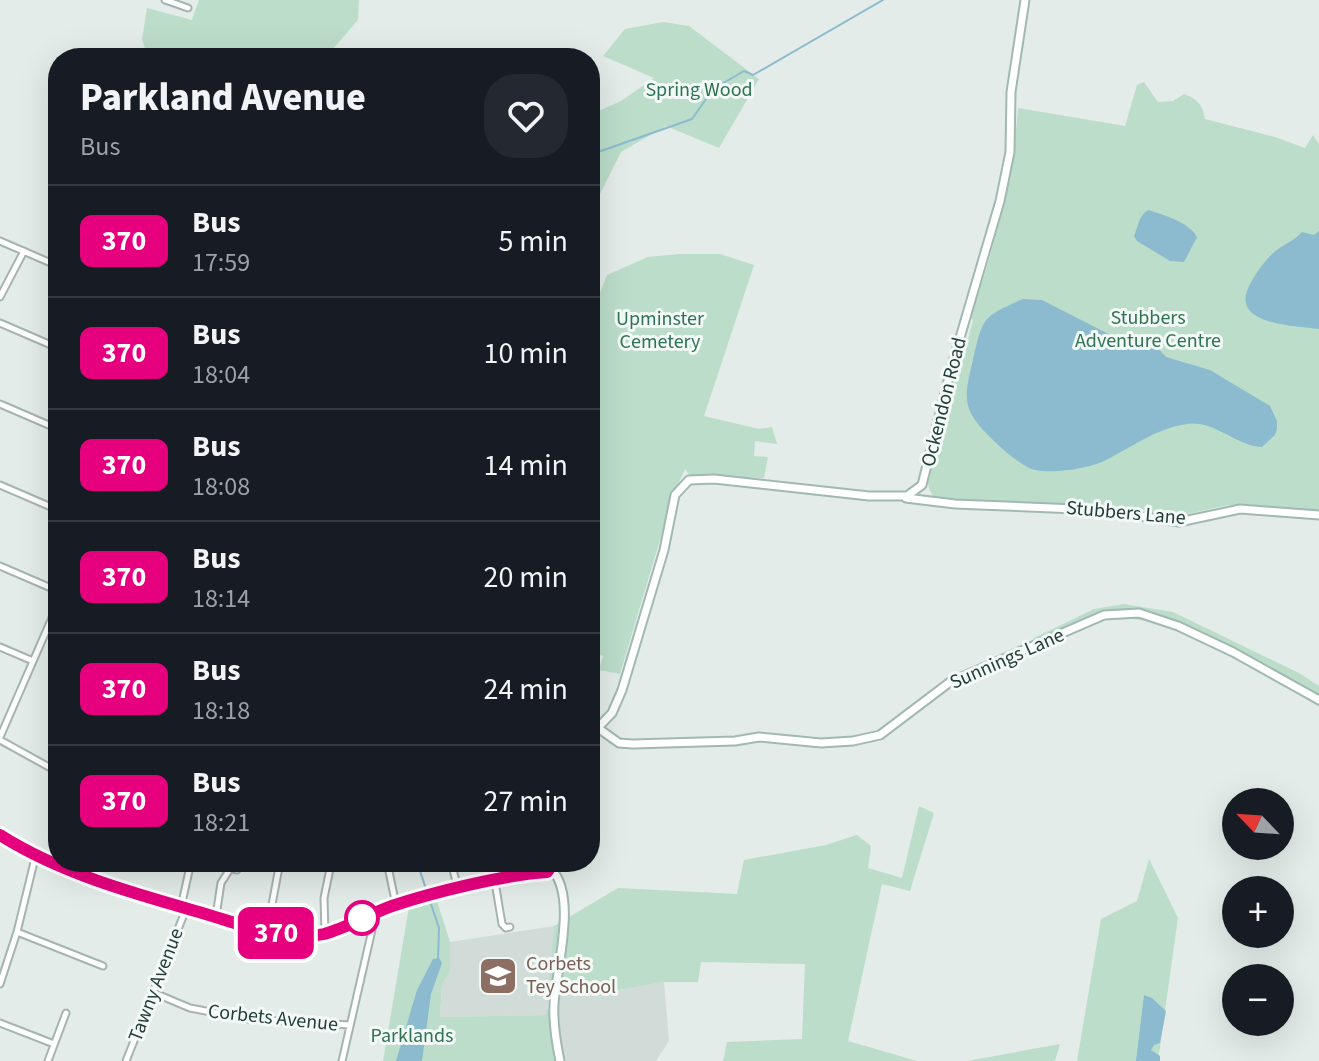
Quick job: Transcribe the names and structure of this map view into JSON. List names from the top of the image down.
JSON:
{
  "streets": {
    "main road": ["Ockendon Road", "Stubbers Lane", "Sunnings Lane"],
    "street": ["Tawny Avenue", "Corbets Avenue"]
  },
  "crossings": [
    ["Ockendon Road", "Stubbers Lane"],
    ["Tawny Avenue", "Corbets Avenue"]
  ],
  "parks": [
    "Spring Wood",
    "Stubbers Adventure Centre",
    "Upminster Cemetery",
    "Parklands"
  ],
  "places": {
    "school or university": ["Corbets Tey School"]
  },
  "lines": ["bus line 370"],
  "north": "top left",
  "page": {
    "on_map": "370",
    "heading": ["Parkland Avenue", "Bus"],
    "list": [
      {
        "mark": "370",
        "name": "Bus",
        "note": "17:59",
        "value": "5 min"
      },
      {
        "mark": "370",
        "name": "Bus",
        "note": "18:04",
        "value": "10 min"
      },
      {
        "mark": "370",
        "name": "Bus",
        "note": "18:08",
        "value": "14 min"
      },
      {
        "mark": "370",
        "name": "Bus",
        "note": "18:14",
        "value": "20 min"
      },
      {
        "mark": "370",
        "name": "Bus",
        "note": "18:18",
        "value": "24 min"
      },
      {
        "mark": "370",
        "name": "Bus",
        "note": "18:21",
        "value": "27 min"
      }
    ],
    "map_buttons": ["+", "−"]
  }
}
